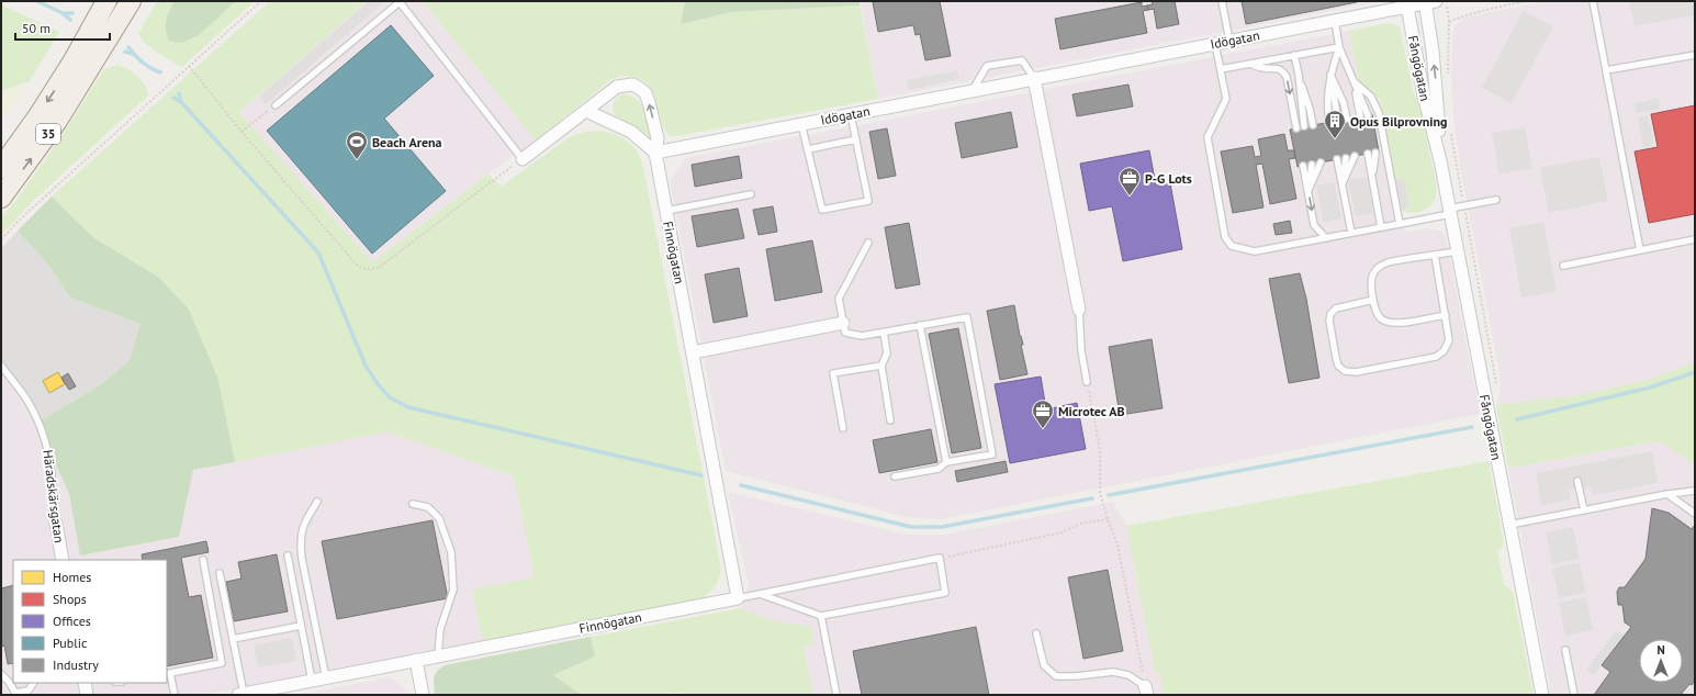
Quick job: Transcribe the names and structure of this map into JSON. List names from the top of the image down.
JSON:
{
  "streets": {
    "main road": ["35"],
    "street": [
      "Idögatan",
      "Fångögatan",
      "Finnögatan",
      "Häradskärsgatan"
    ]
  },
  "crossings": [
    ["Idögatan", "Fångögatan"],
    ["Idögatan", "Finnögatan"]
  ],
  "places": {
    "building": ["Opus Bilprovning"],
    "sports": ["Beach Arena"],
    "office": ["P-G Lots", "Microtec AB"]
  },
  "legend": [
    "Homes",
    "Shops",
    "Offices",
    "Public",
    "Industry"
  ],
  "scale_bar": "50 m",
  "north": "top"
}
